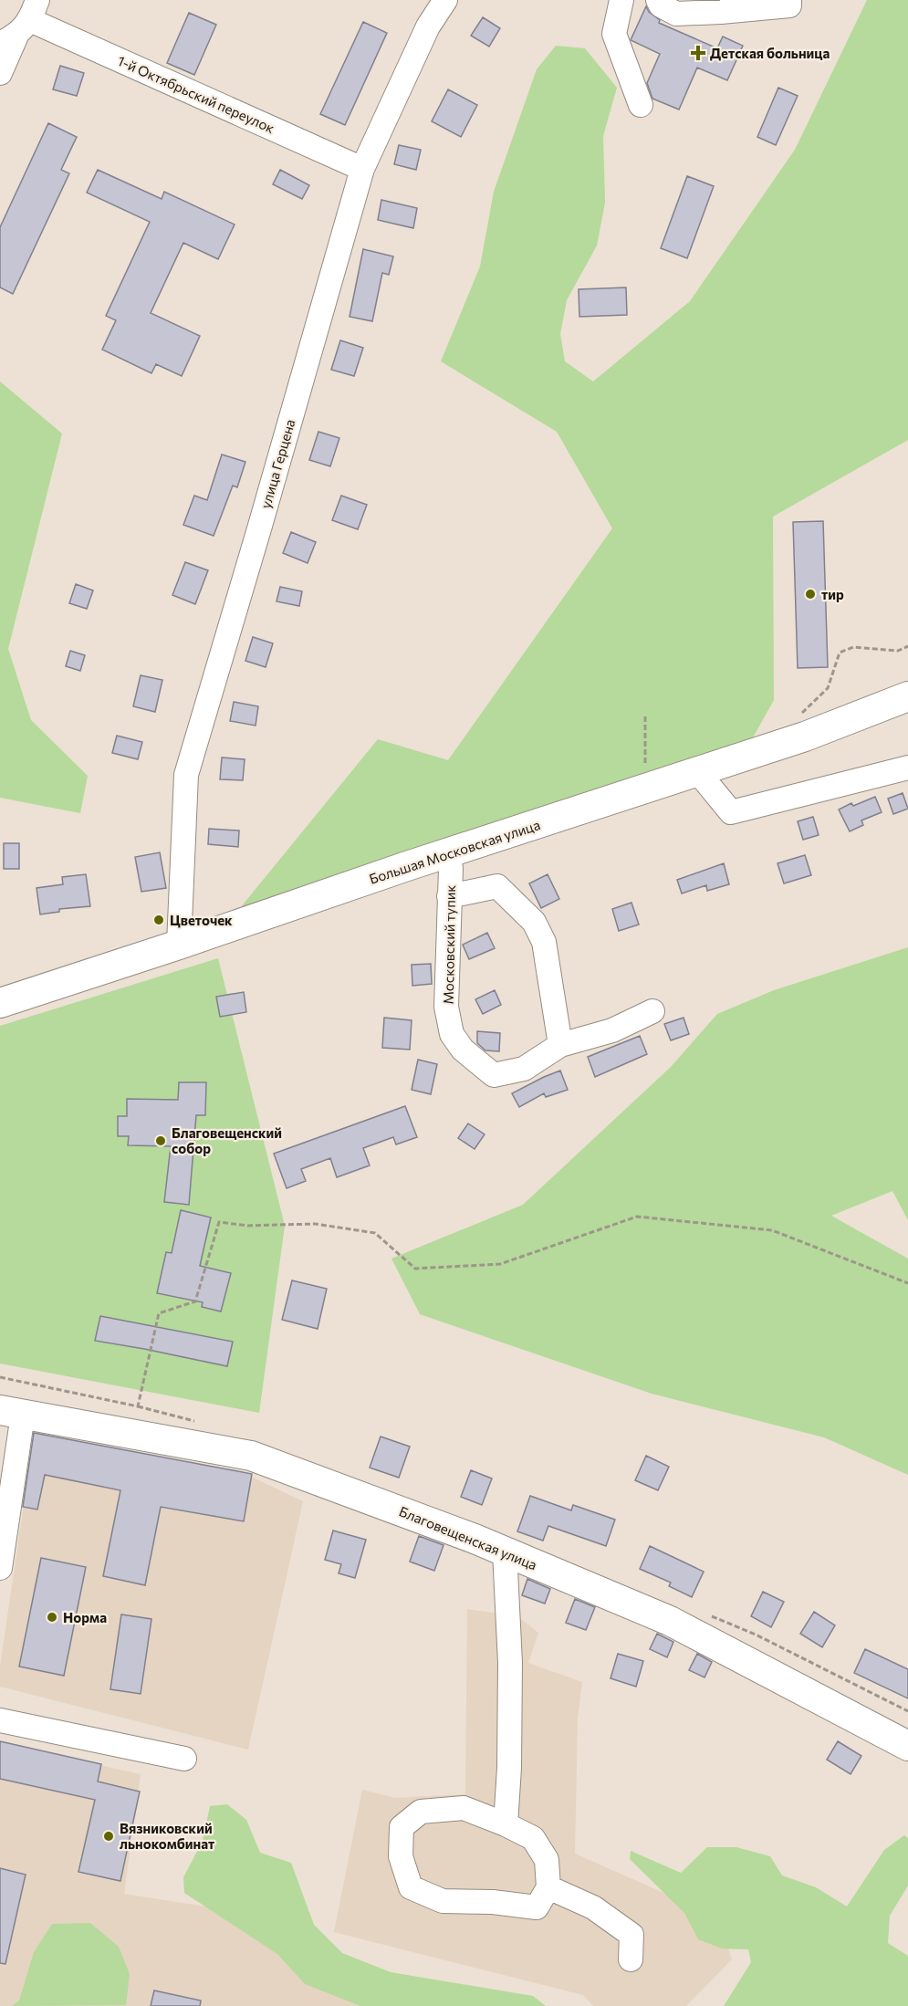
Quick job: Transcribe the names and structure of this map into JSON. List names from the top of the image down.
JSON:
{
  "streets": {
    "main road": ["Большая Московская улица", "Благовещенская улица"],
    "street": ["1-й Октябрьский переулок", "улица Герцена", "Московский тупик"]
  },
  "crossings": [
    ["1-й Октябрьский переулок", "улица Герцена"],
    ["улица Герцена", "Большая Московская улица"],
    ["Большая Московская улица", "Московский тупик"]
  ],
  "places": {
    "health": ["Детская больница"],
    "other": [
      "тир",
      "Цветочек",
      "Благовещенский собор",
      "Норма",
      "Вязниковский льнокомбинат"
    ]
  }
}
